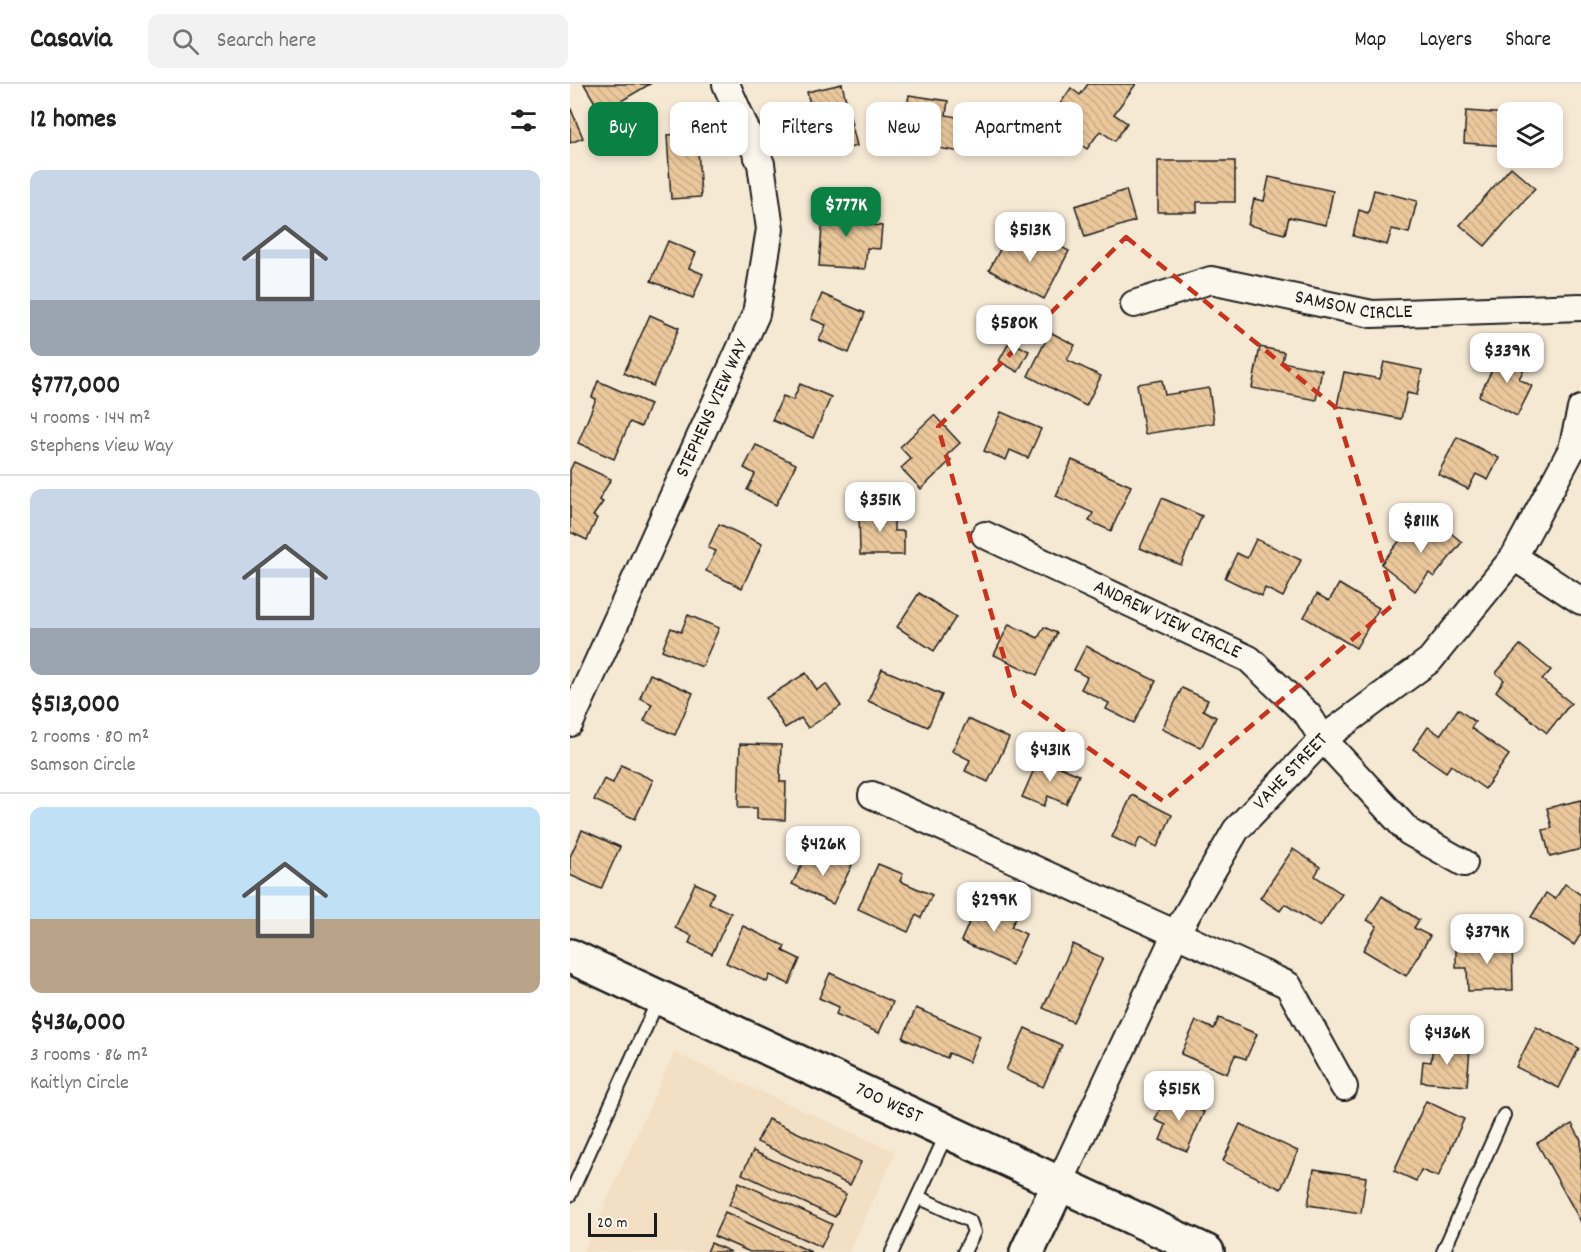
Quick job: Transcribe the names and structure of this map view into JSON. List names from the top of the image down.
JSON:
{
  "streets": {
    "street": [
      "SAMSON CIRCLE",
      "STEPHENS VIEW WAY",
      "ANDREW VIEW CIRCLE",
      "VAHE STREET",
      "700 WEST"
    ]
  },
  "crossings": [
    ["ANDREW VIEW CIRCLE", "VAHE STREET"],
    ["VAHE STREET", "700 WEST"]
  ],
  "scale_bar": "20 m",
  "page": {
    "header": "Casavia",
    "search": "Search here",
    "nav": ["Map", "Layers", "Share"],
    "heading": "12 homes",
    "chip": [
      "Buy",
      "Rent",
      "Filters",
      "New",
      "Apartment"
    ],
    "list": [
      {
        "name": "$777,000",
        "note": "4 rooms · 144 m² · Stephens View Way"
      },
      {
        "name": "$513,000",
        "note": "2 rooms · 80 m² · Samson Circle"
      },
      {
        "name": "$436,000",
        "note": "3 rooms · 86 m² · Kaitlyn Circle"
      }
    ],
    "price": [
      "$777K",
      "$513K",
      "$580K",
      "$339K",
      "$351K",
      "$811K",
      "$431K",
      "$426K",
      "$299K",
      "$379K",
      "$436K",
      "$515K"
    ],
    "scale": "20 m"
  }
}
